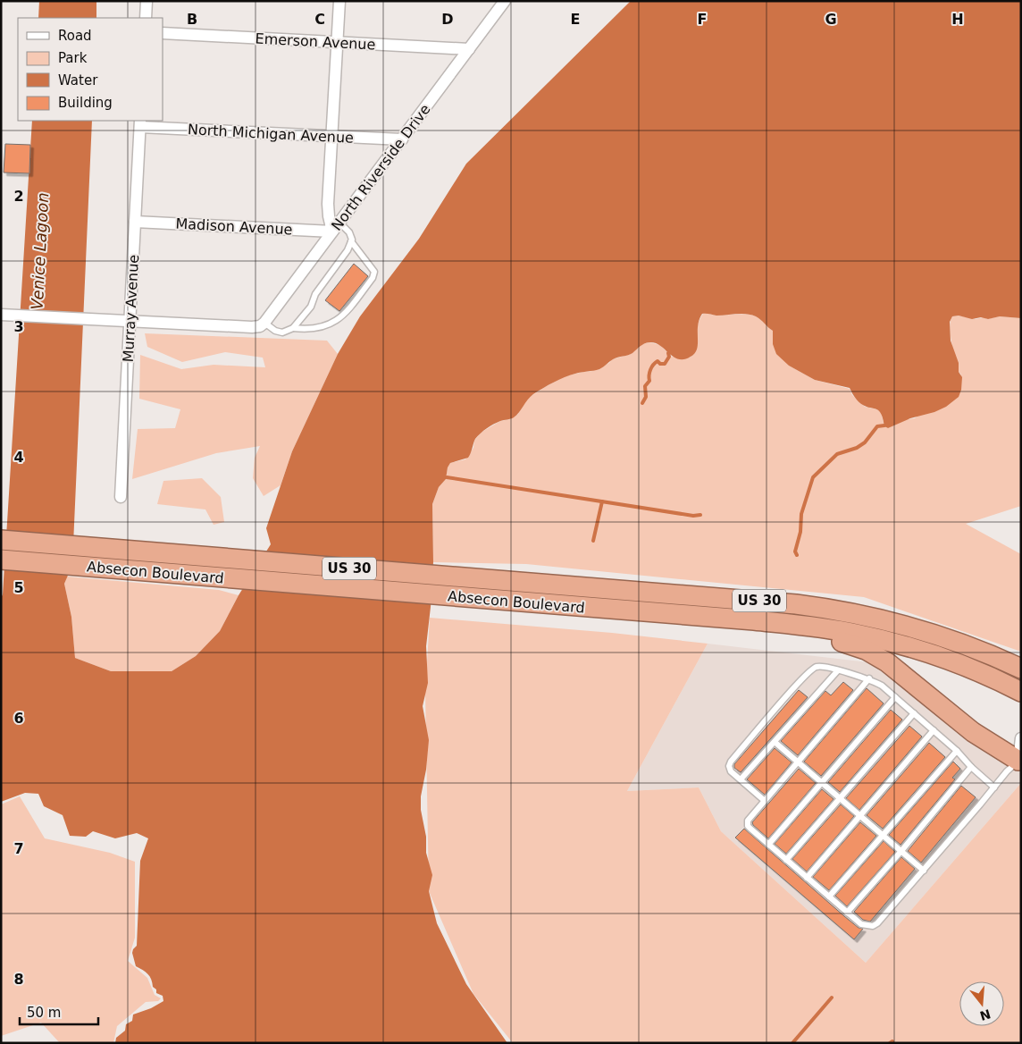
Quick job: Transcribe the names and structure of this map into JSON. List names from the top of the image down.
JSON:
{
  "streets": {
    "highway": ["US 30", "Absecon Boulevard"],
    "street": [
      "Emerson Avenue",
      "North Michigan Avenue",
      "North Riverside Drive",
      "Madison Avenue",
      "Murray Avenue"
    ]
  },
  "crossings": [
    ["Emerson Avenue", "North Riverside Drive"],
    ["North Michigan Avenue", "North Riverside Drive"],
    ["North Michigan Avenue", "Murray Avenue"],
    ["North Riverside Drive", "Madison Avenue"],
    ["Madison Avenue", "Murray Avenue"]
  ],
  "water": ["Venice Lagoon"],
  "legend": [
    "Road",
    "Park",
    "Water",
    "Building"
  ],
  "scale_bar": "50 m",
  "north": "bottom",
  "grid": {
    "columns": [
      "B",
      "C",
      "D",
      "E",
      "F",
      "G",
      "H"
    ],
    "rows": [
      "2",
      "3",
      "4",
      "5",
      "6",
      "7",
      "8"
    ]
  }
}
